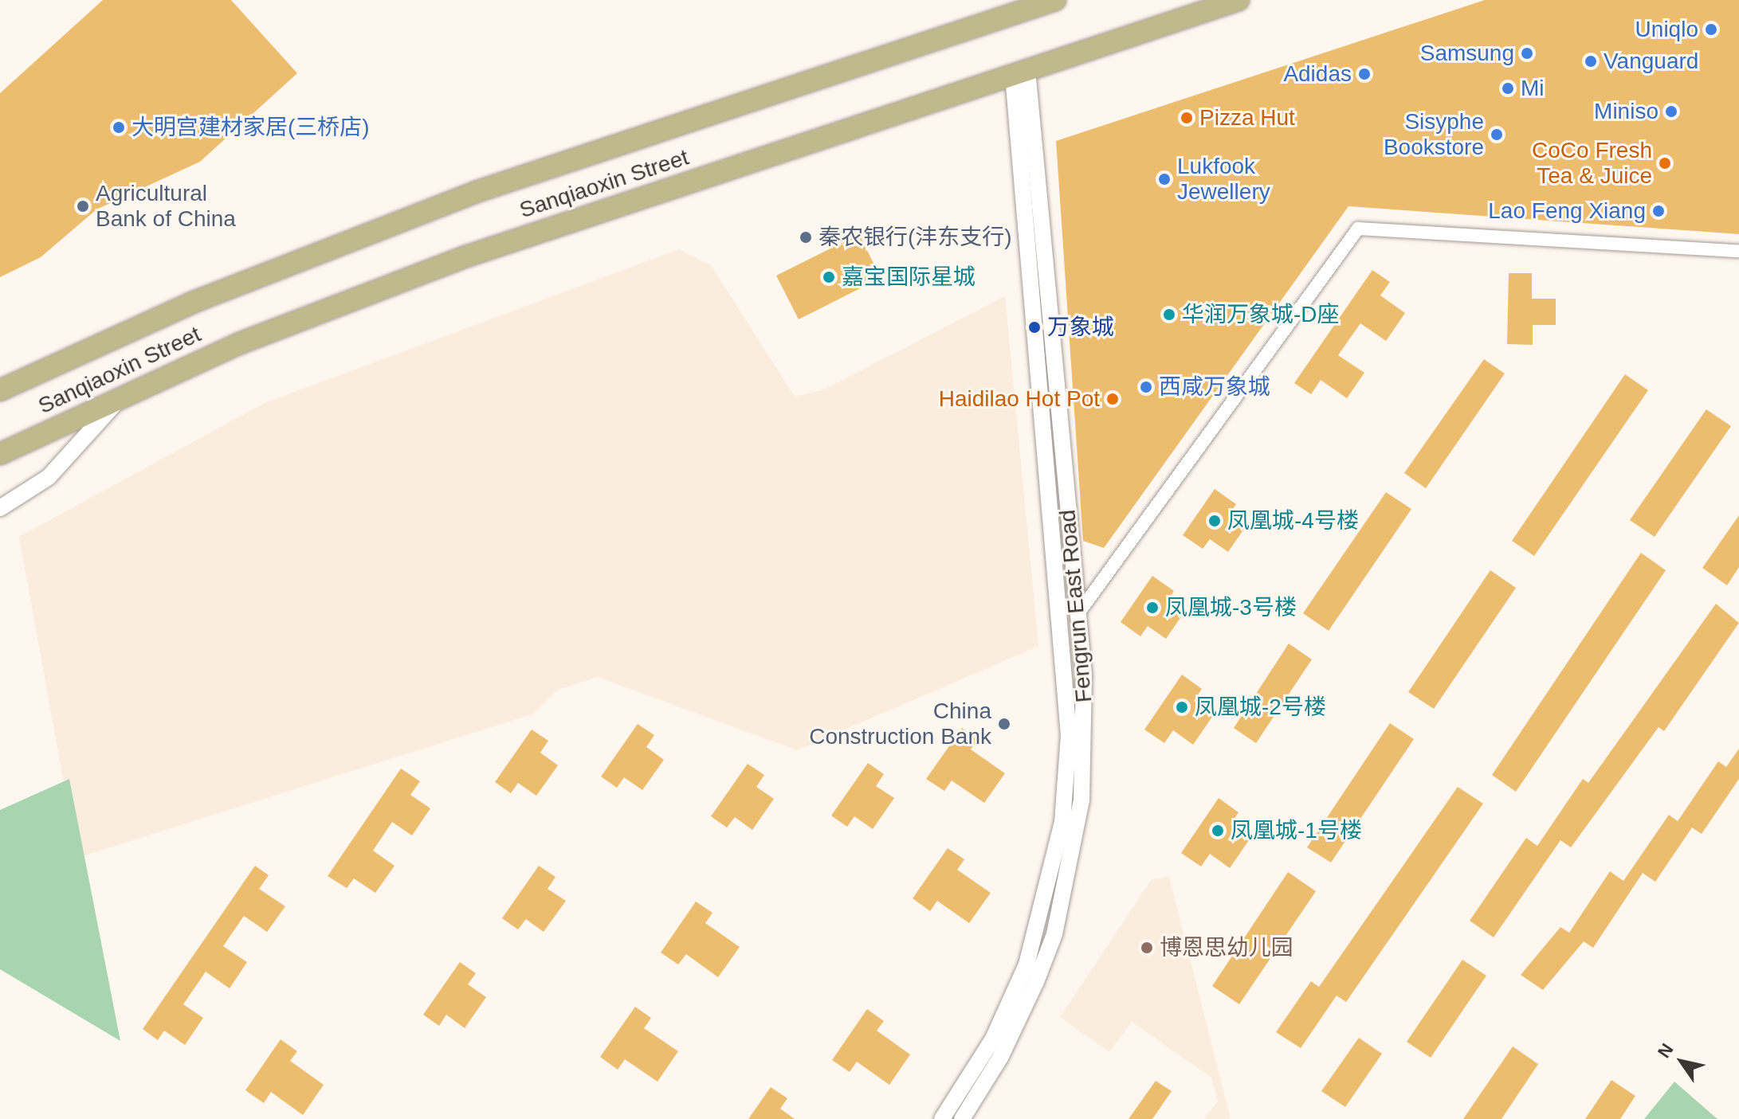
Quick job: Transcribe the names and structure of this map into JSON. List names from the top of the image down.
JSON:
{
  "streets": {
    "main road": ["Sanqiaoxin Street"],
    "street": ["Fengrun East Road"]
  },
  "crossings": [
    ["Sanqiaoxin Street", "Fengrun East Road"]
  ],
  "places": [
    "Uniqlo",
    "Samsung",
    "Vanguard",
    "Adidas",
    "Mi",
    "Miniso",
    "Pizza Hut",
    "大明宫建材家居(三桥店)",
    "Sisyphe Bookstore",
    "CoCo Fresh Tea & Juice",
    "Lukfook Jewellery",
    "Agricultural Bank of China",
    "Lao Feng Xiang",
    "秦农银行(沣东支行)",
    "嘉宝国际星城",
    "华润万象城-D座",
    "万象城",
    "西咸万象城",
    "Haidilao Hot Pot",
    "凤凰城-4号楼",
    "凤凰城-3号楼",
    "凤凰城-2号楼",
    "China Construction Bank",
    "凤凰城-1号楼",
    "博恩思幼儿园"
  ],
  "north": "top left"
}
